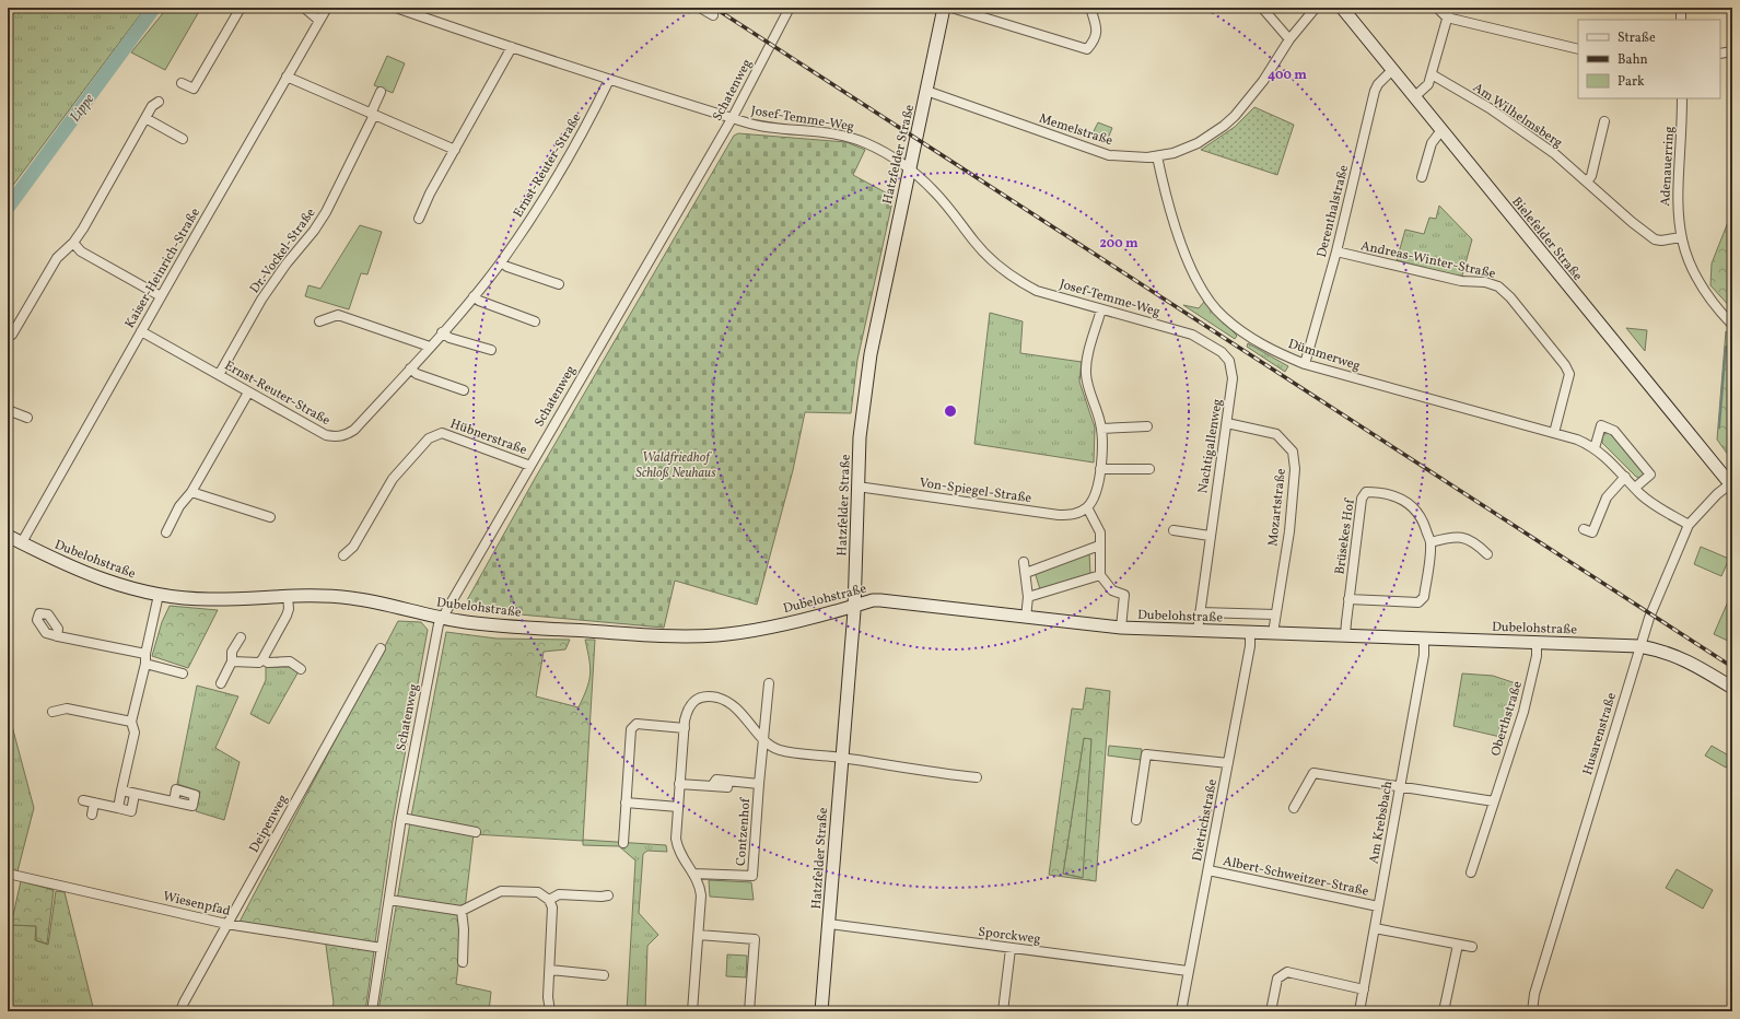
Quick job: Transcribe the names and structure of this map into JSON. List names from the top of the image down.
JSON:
{
  "streets": {
    "main road": ["Hatzfelder Straße", "Bielefelder Straße", "Dubelohstraße"],
    "street": [
      "Schatenweg",
      "Am Wilhelmsberg",
      "Josef-Temme-Weg",
      "Memelstraße",
      "Ernst-Reuter-Straße",
      "Adenauerring",
      "Derenthalstraße",
      "Dr.-Vockel-Straße",
      "Andreas-Winter-Straße",
      "Kaiser-Heinrich-Straße",
      "Dümmerweg",
      "Hübnerstraße",
      "Nachtigallenweg",
      "Von-Spiegel-Straße",
      "Mozartstraße",
      "Brüsekes Hof",
      "Oberthstraße",
      "Husarenstraße",
      "Dietrichstraße",
      "Am Krebsbach",
      "Deipenweg",
      "Contzenhof",
      "Albert-Schweitzer-Straße",
      "Wiesenpfad",
      "Sporckweg"
    ]
  },
  "crossings": [
    ["Schatenweg", "Josef-Temme-Weg"],
    ["Schatenweg", "Hübnerstraße"],
    ["Schatenweg", "Dubelohstraße"],
    ["Schatenweg", "Wiesenpfad"],
    ["Am Wilhelmsberg", "Adenauerring"],
    ["Josef-Temme-Weg", "Hatzfelder Straße"],
    ["Josef-Temme-Weg", "Ernst-Reuter-Straße"],
    ["Josef-Temme-Weg", "Nachtigallenweg"],
    ["Memelstraße", "Hatzfelder Straße"],
    ["Memelstraße", "Dümmerweg"],
    ["Hatzfelder Straße", "Von-Spiegel-Straße"],
    ["Hatzfelder Straße", "Dubelohstraße"],
    ["Hatzfelder Straße", "Sporckweg"],
    ["Ernst-Reuter-Straße", "Dr.-Vockel-Straße"],
    ["Ernst-Reuter-Straße", "Kaiser-Heinrich-Straße"],
    ["Derenthalstraße", "Bielefelder Straße"],
    ["Derenthalstraße", "Andreas-Winter-Straße"],
    ["Derenthalstraße", "Dümmerweg"],
    ["Bielefelder Straße", "Husarenstraße"],
    ["Andreas-Winter-Straße", "Dümmerweg"],
    ["Kaiser-Heinrich-Straße", "Dubelohstraße"],
    ["Dümmerweg", "Husarenstraße"],
    ["Nachtigallenweg", "Mozartstraße"],
    ["Nachtigallenweg", "Dubelohstraße"],
    ["Mozartstraße", "Dubelohstraße"],
    ["Brüsekes Hof", "Dubelohstraße"],
    ["Dubelohstraße", "Oberthstraße"],
    ["Dubelohstraße", "Husarenstraße"],
    ["Dubelohstraße", "Dietrichstraße"],
    ["Dubelohstraße", "Am Krebsbach"],
    ["Dietrichstraße", "Albert-Schweitzer-Straße"],
    ["Dietrichstraße", "Sporckweg"],
    ["Am Krebsbach", "Albert-Schweitzer-Straße"],
    ["Deipenweg", "Wiesenpfad"]
  ],
  "water": ["Lippe"],
  "parks": ["Waldfriedhof Schloß Neuhaus"],
  "legend": ["Straße", "Bahn", "Park"],
  "rings": ["400 m", "200 m"]
}
